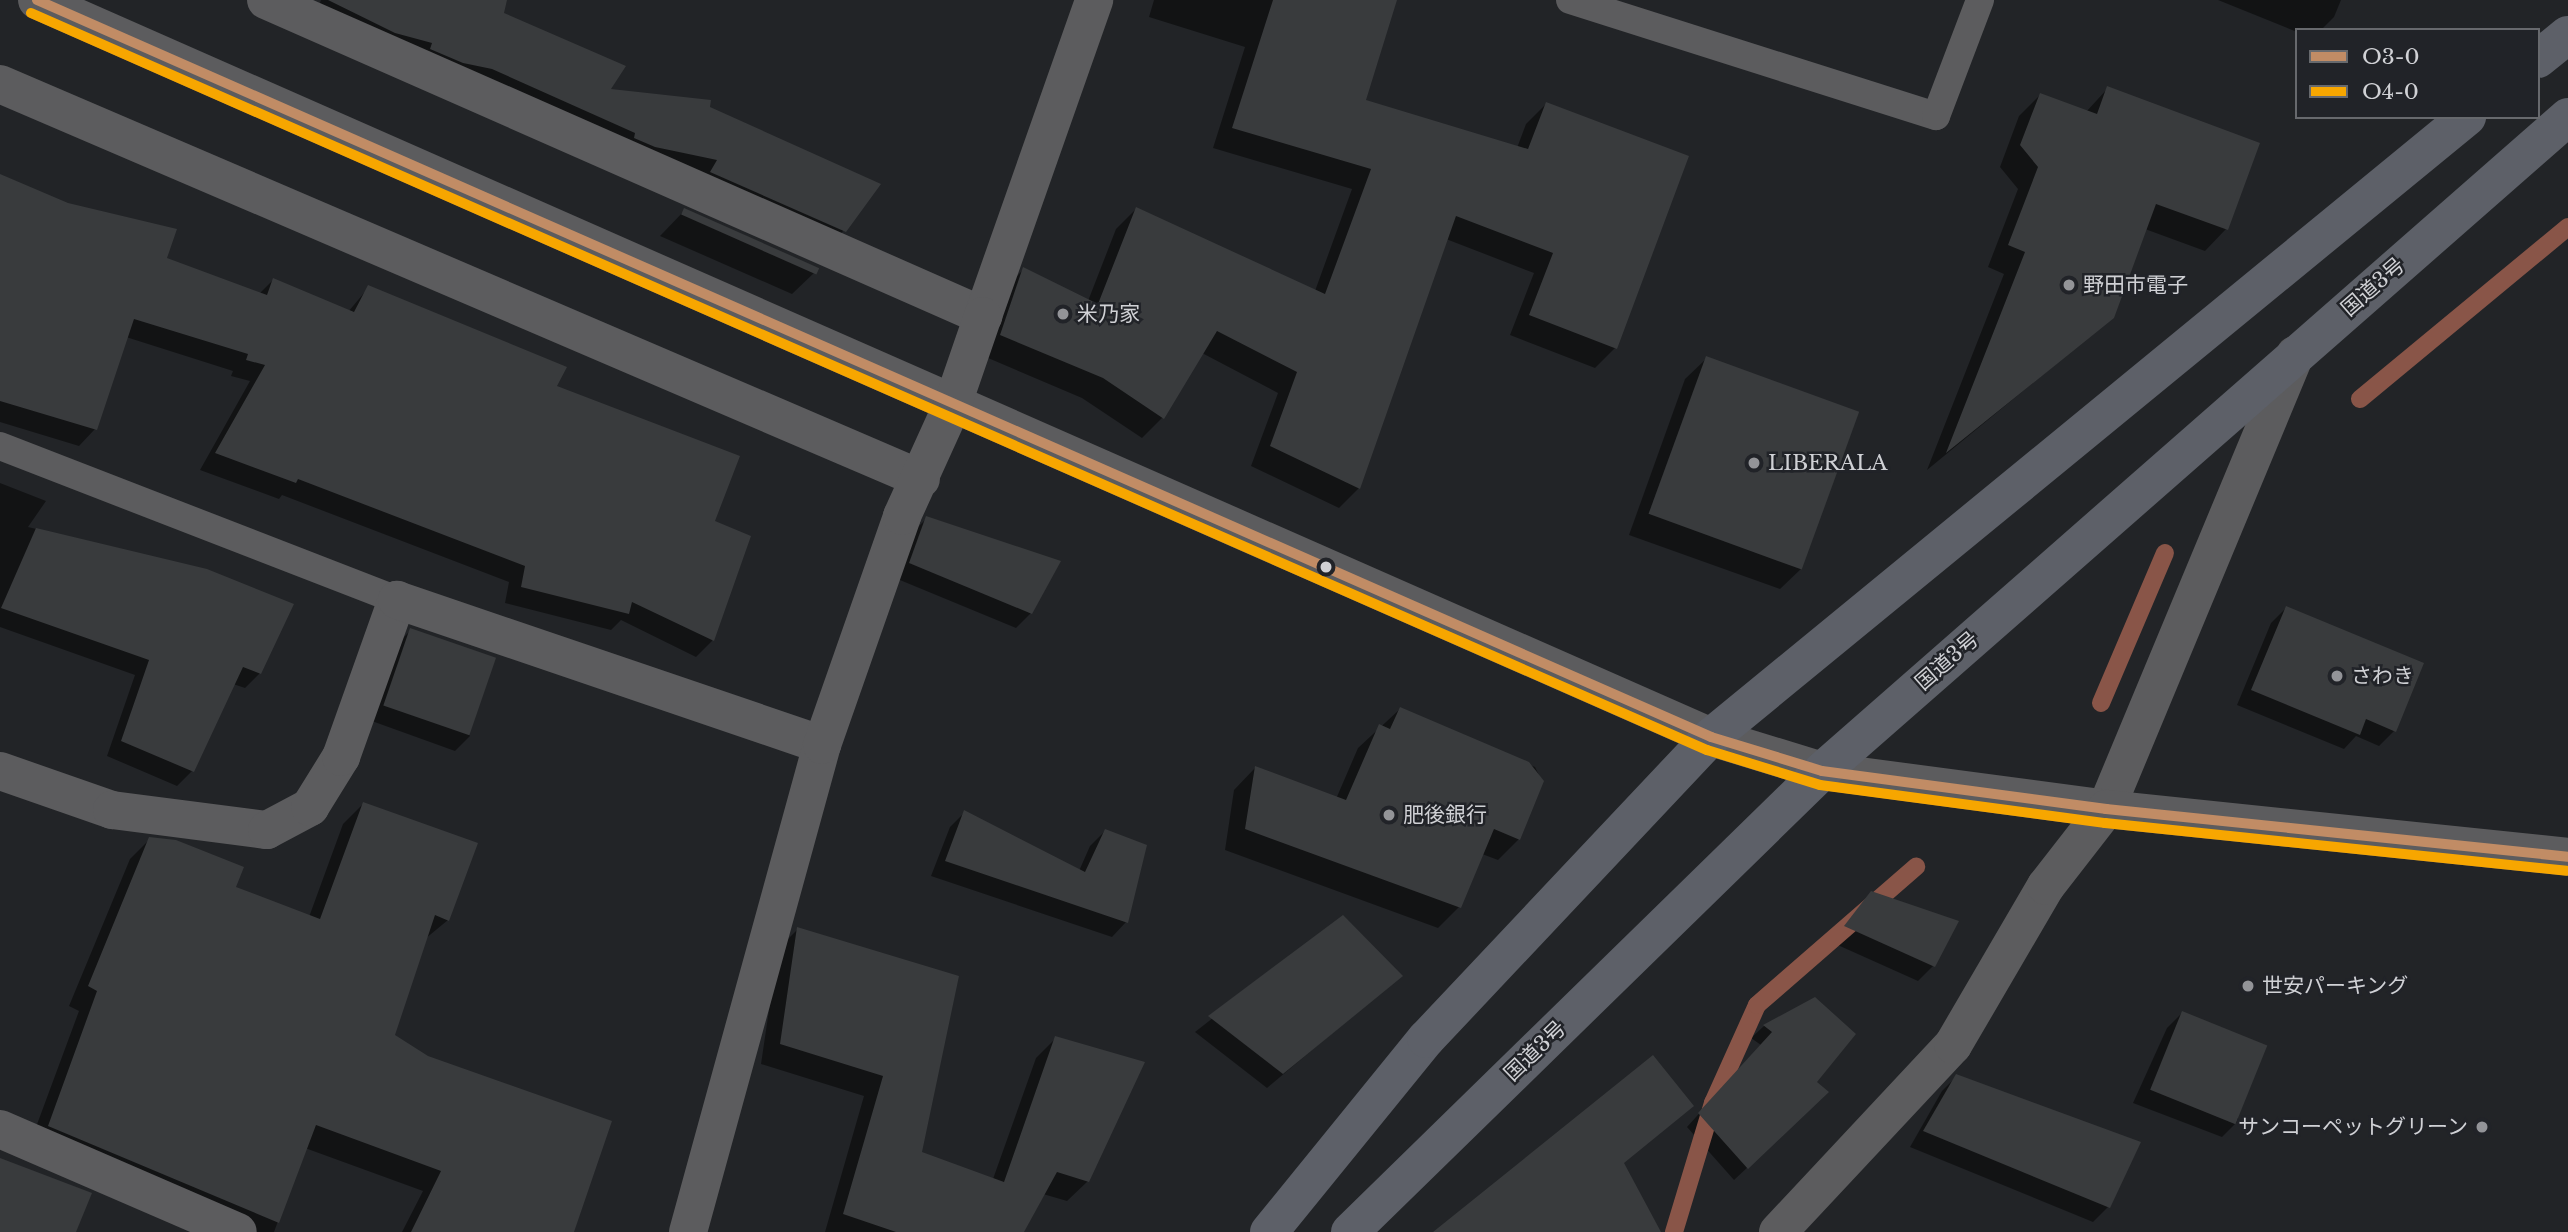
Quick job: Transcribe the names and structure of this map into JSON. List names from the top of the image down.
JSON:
{
  "streets": {
    "highway": ["国道3号"]
  },
  "places": [
    "野田市電子",
    "米乃家",
    "LIBERALA",
    "さわき",
    "肥後銀行",
    "世安パーキング",
    "サンコーペットグリーン"
  ],
  "lines": ["transit line O3-0", "transit line O4-0"],
  "legend": ["O3-0", "O4-0"]
}
